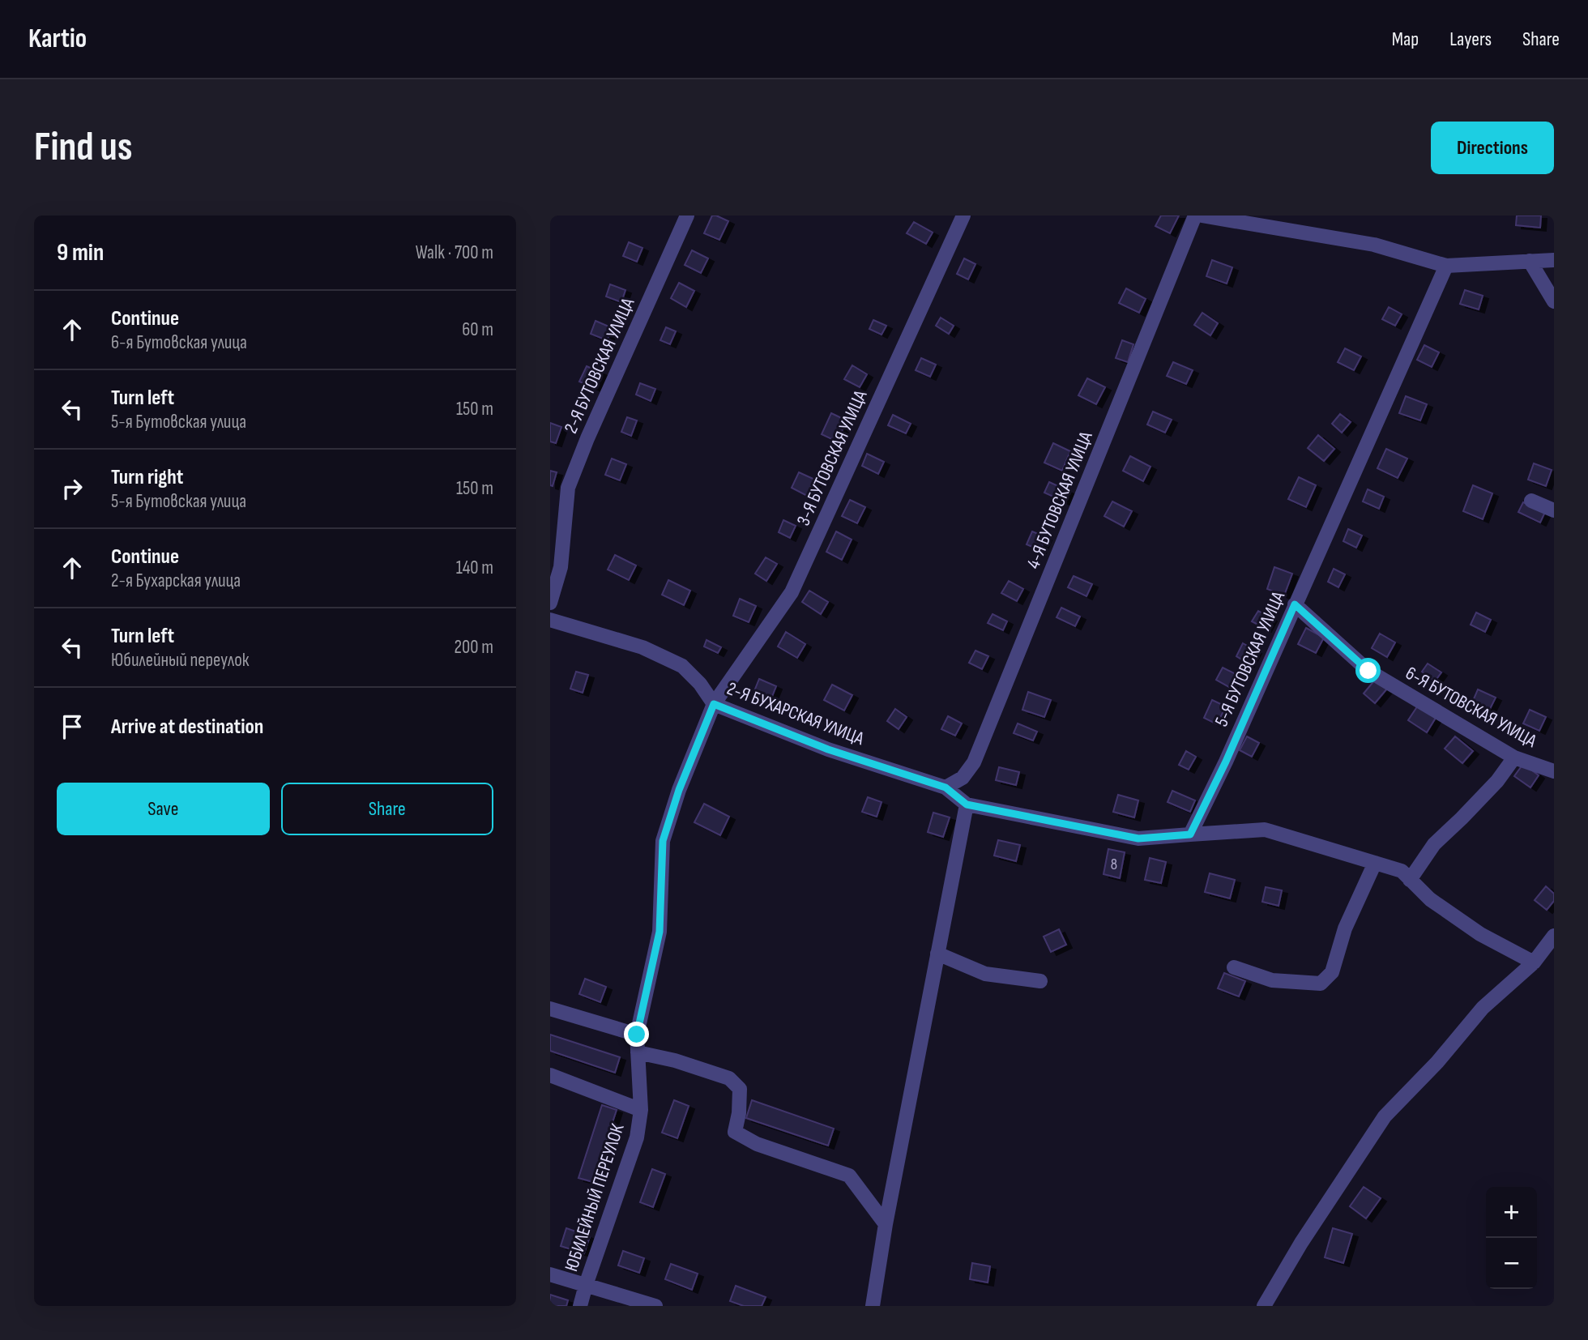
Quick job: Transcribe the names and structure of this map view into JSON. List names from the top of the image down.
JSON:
{
  "streets": {
    "street": [
      "2-Я БУТОВСКАЯ УЛИЦА",
      "3-Я БУТОВСКАЯ УЛИЦА",
      "4-Я БУТОВСКАЯ УЛИЦА",
      "5-Я БУТОВСКАЯ УЛИЦА",
      "6-Я БУТОВСКАЯ УЛИЦА",
      "2-Я БУХАРСКАЯ УЛИЦА",
      "ЮБИЛЕЙНЫЙ ПЕРЕУЛОК"
    ]
  },
  "crossings": [
    ["3-Я БУТОВСКАЯ УЛИЦА", "2-Я БУХАРСКАЯ УЛИЦА"],
    ["3-Я БУТОВСКАЯ УЛИЦА", "ЮБИЛЕЙНЫЙ ПЕРЕУЛОК"],
    ["4-Я БУТОВСКАЯ УЛИЦА", "2-Я БУХАРСКАЯ УЛИЦА"],
    ["5-Я БУТОВСКАЯ УЛИЦА", "6-Я БУТОВСКАЯ УЛИЦА"],
    ["2-Я БУХАРСКАЯ УЛИЦА", "ЮБИЛЕЙНЫЙ ПЕРЕУЛОК"]
  ],
  "house_numbers": ["8"],
  "page": {
    "header": "Kartio",
    "nav": ["Map", "Layers", "Share"],
    "buttons": [
      "Directions",
      ["Save", "Share"]
    ],
    "title": "Find us",
    "heading": ["9 min", "Walk · 700 m"],
    "list": [
      ["Continue", "6-я Бутовская улица", "60 m"],
      ["Turn left", "5-я Бутовская улица", "150 m"],
      ["Turn right", "5-я Бутовская улица", "150 m"],
      ["Continue", "2-я Бухарская улица", "140 m"],
      ["Turn left", "Юбилейный переулок", "200 m"],
      "Arrive at destination"
    ],
    "map_buttons": ["+", "−"]
  }
}
